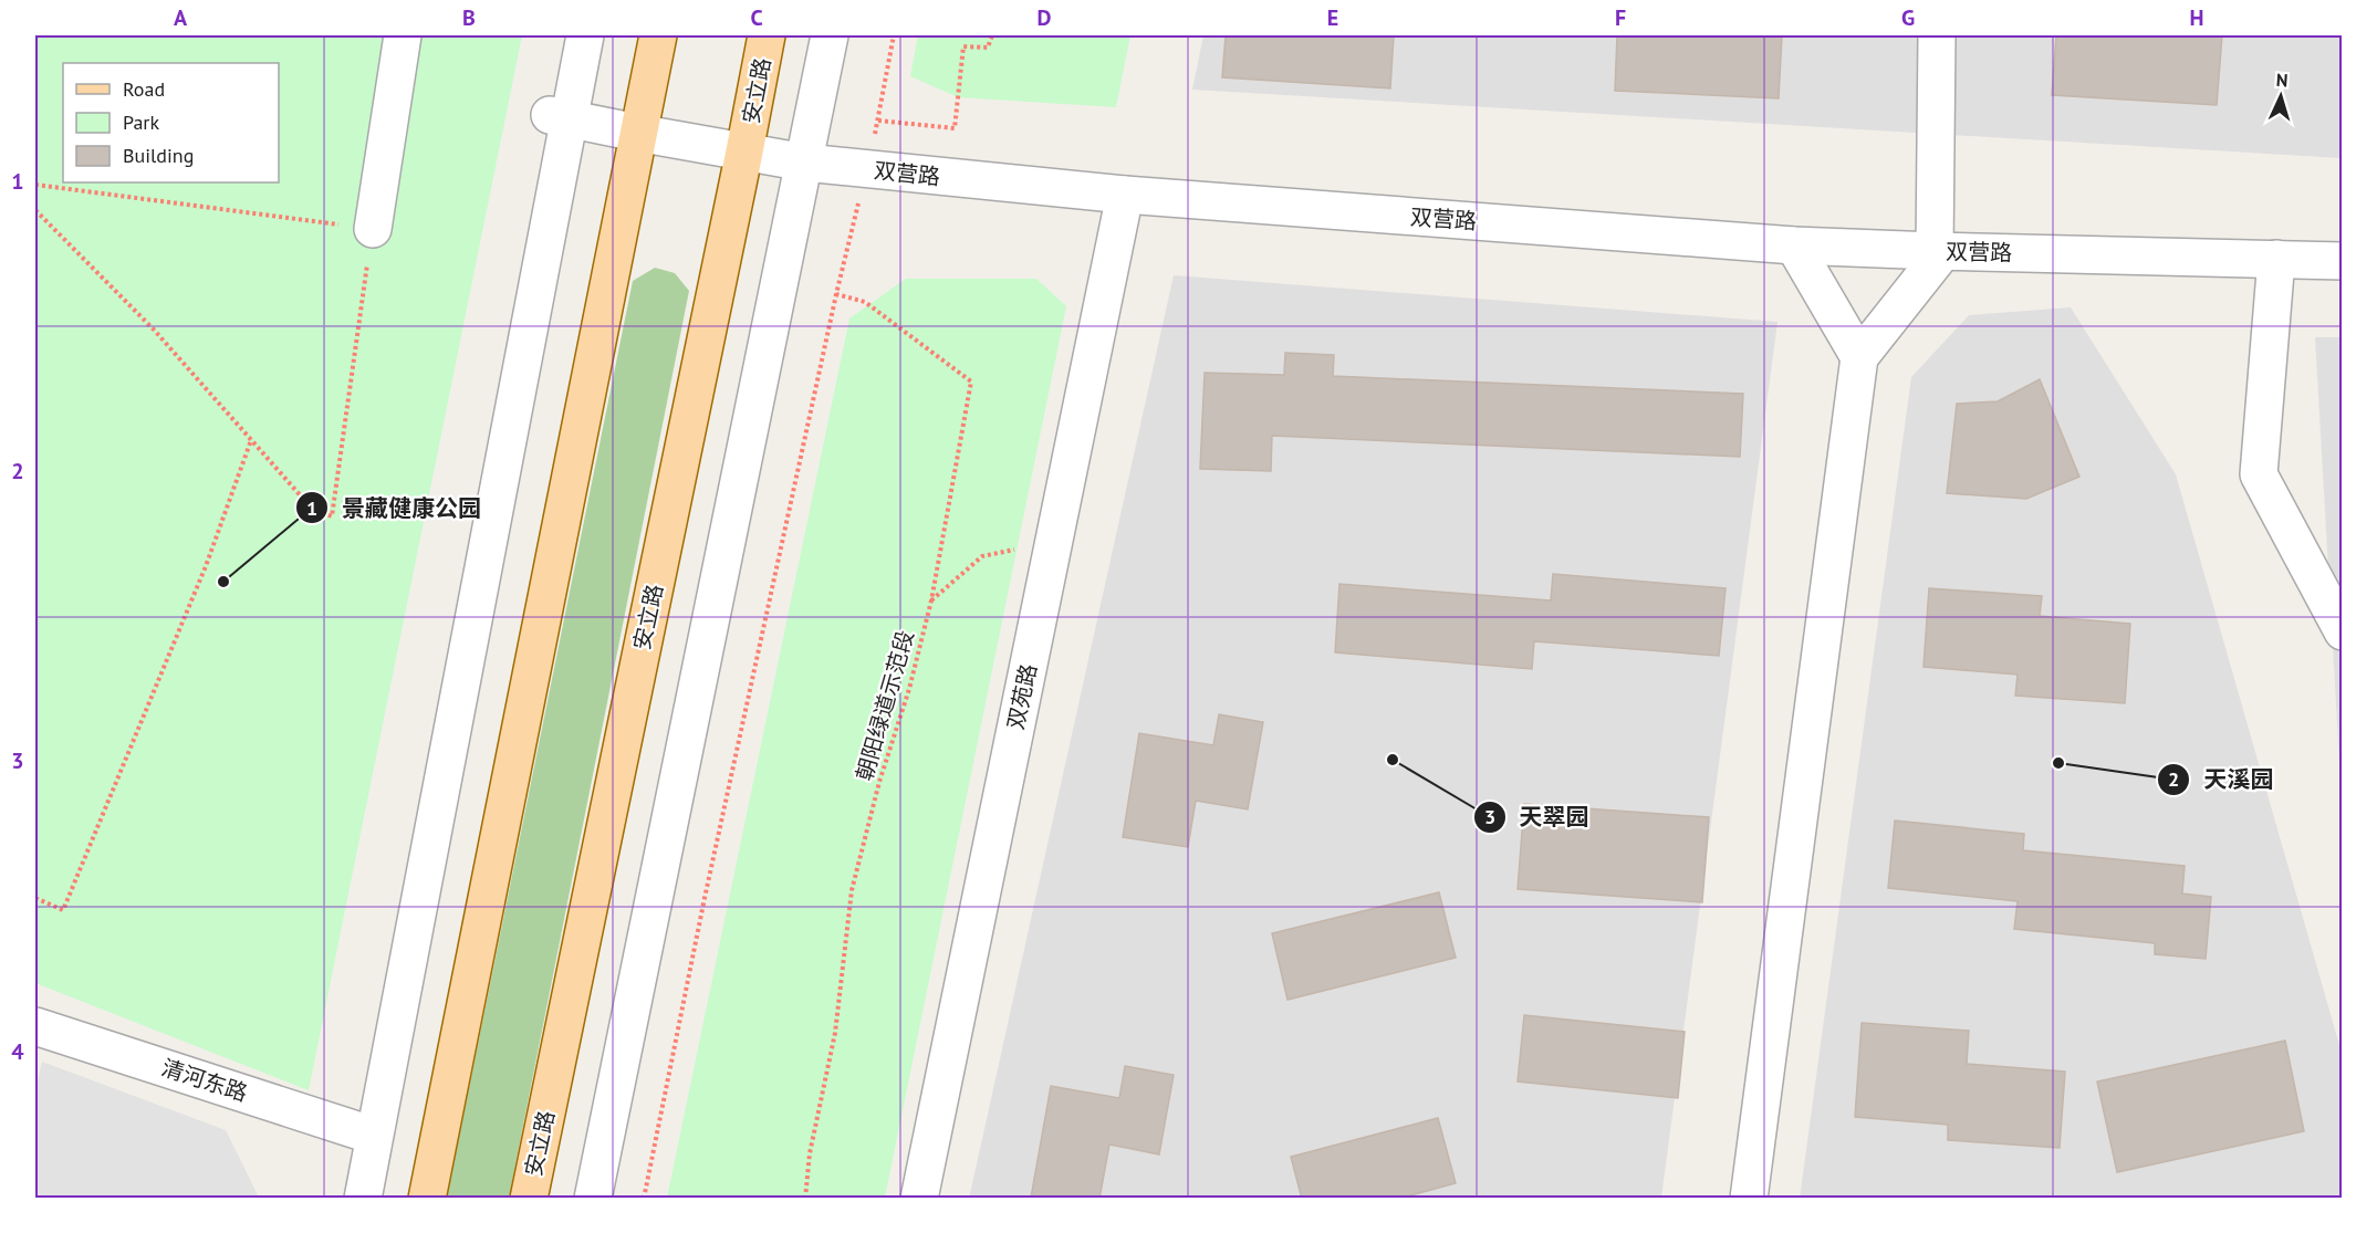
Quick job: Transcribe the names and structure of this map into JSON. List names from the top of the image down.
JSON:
{
  "streets": {
    "main road": ["安立路"],
    "street": ["双营路", "双苑路", "清河东路"],
    "path": ["朝阳绿道示范段"]
  },
  "crossings": [
    ["安立路", "双营路"],
    ["双营路", "双苑路"]
  ],
  "places": ["景藏健康公园", "天翠园", "天溪园"],
  "legend": ["Road", "Park", "Building"],
  "north": "top",
  "grid": {
    "columns": [
      "A",
      "B",
      "C",
      "D",
      "E",
      "F",
      "G",
      "H"
    ],
    "rows": [
      "1",
      "2",
      "3",
      "4"
    ]
  }
}
